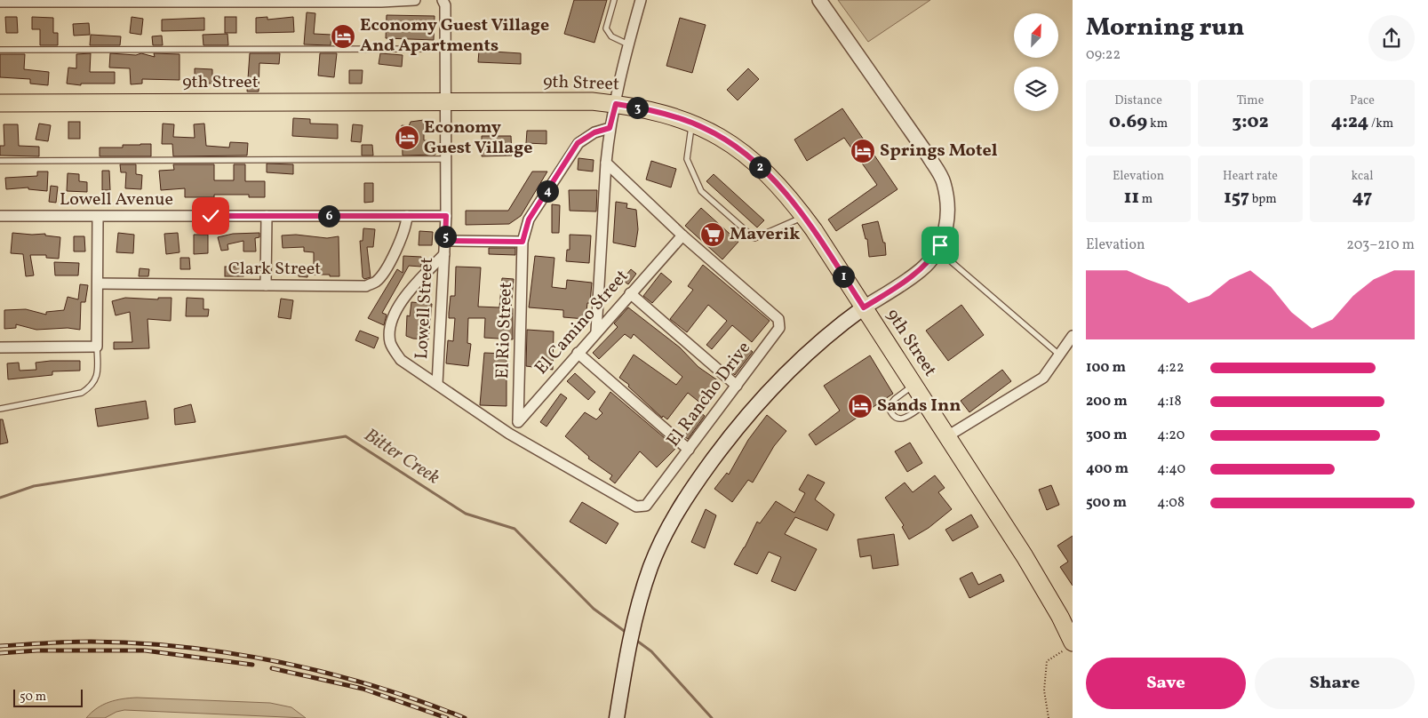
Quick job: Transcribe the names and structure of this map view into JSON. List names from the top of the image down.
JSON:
{
  "streets": {
    "main road": ["9th Street"],
    "street": [
      "Lowell Avenue",
      "Clark Street",
      "Lowell Street",
      "El Camino Street",
      "El Rio Street",
      "El Rancho Drive"
    ]
  },
  "crossings": [
    ["9th Street", "Lowell Street"],
    ["Lowell Avenue", "Clark Street"],
    ["Lowell Avenue", "Lowell Street"],
    ["Lowell Street", "El Rancho Drive"],
    ["El Camino Street", "El Rio Street"],
    ["El Camino Street", "El Rancho Drive"]
  ],
  "water": ["Bitter Creek"],
  "places": {
    "hotel": [
      "Economy Guest Village And Apartments",
      "Economy Guest Village",
      "Springs Motel",
      "Sands Inn"
    ],
    "supermarket": ["Maverik"]
  },
  "scale_bar": "50 m",
  "north": "top right",
  "page": {
    "heading": ["Morning run", "09:22"],
    "stats": [
      ["Distance", "0.69 km"],
      ["Time", "3:02"],
      ["Pace", "4:24 /km"],
      ["Elevation", "11 m"],
      ["Heart rate", "157 bpm"],
      ["kcal", "47"]
    ],
    "pins": [
      "3",
      "2",
      "4",
      "6",
      "5",
      "1"
    ],
    "chart": ["Elevation", "203–210 m"],
    "list": [
      {
        "name": "100 m",
        "note": "4:22"
      },
      {
        "name": "200 m",
        "note": "4:18"
      },
      {
        "name": "300 m",
        "note": "4:20"
      },
      {
        "name": "400 m",
        "note": "4:40"
      },
      {
        "name": "500 m",
        "note": "4:08"
      }
    ],
    "buttons": ["Save", "Share"],
    "scale": "50 m"
  }
}
